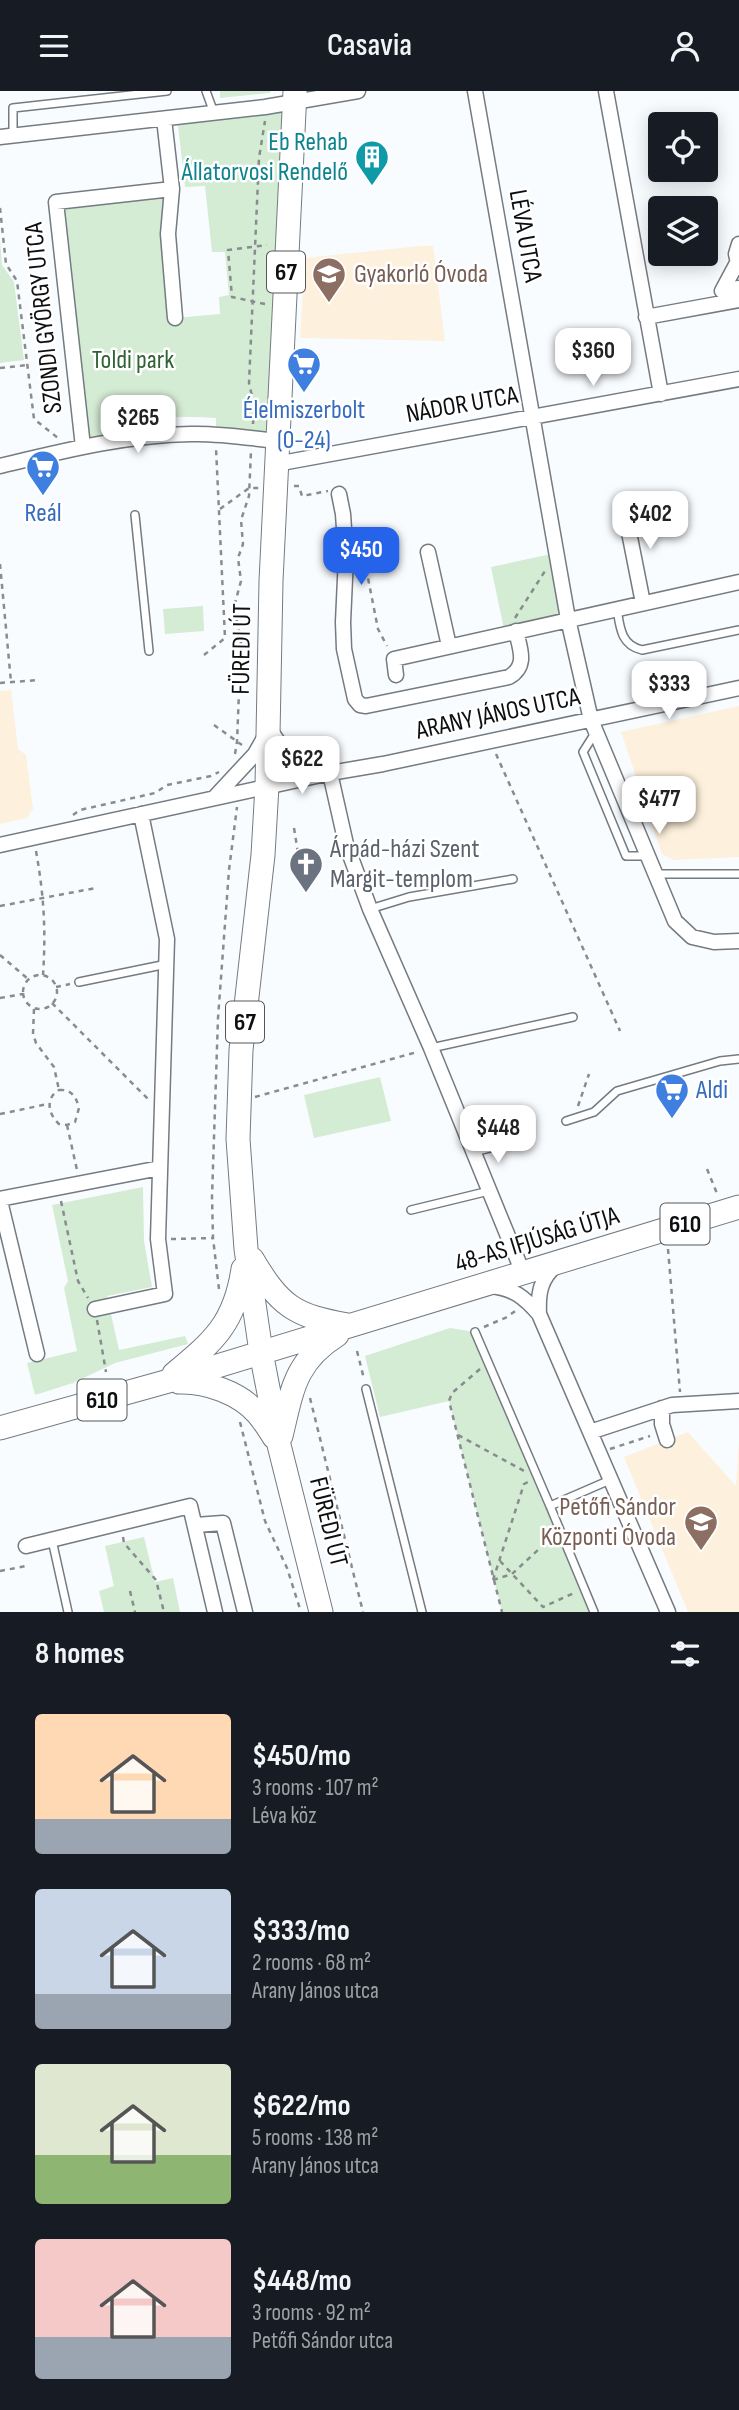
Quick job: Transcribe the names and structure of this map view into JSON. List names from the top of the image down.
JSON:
{
  "streets": {
    "main road": [
      "67",
      "FÜREDI ÚT",
      "610",
      "48-AS IFJÚSÁG ÚTJA"
    ],
    "street": [
      "LÉVA UTCA",
      "SZONDI GYÖRGY UTCA",
      "NÁDOR UTCA",
      "ARANY JÁNOS UTCA"
    ]
  },
  "crossings": [
    ["LÉVA UTCA", "NÁDOR UTCA"],
    ["LÉVA UTCA", "ARANY JÁNOS UTCA"],
    ["67", "FÜREDI ÚT"],
    ["67", "610"],
    ["SZONDI GYÖRGY UTCA", "FÜREDI ÚT"],
    ["NÁDOR UTCA", "FÜREDI ÚT"],
    ["FÜREDI ÚT", "ARANY JÁNOS UTCA"],
    ["610", "48-AS IFJÚSÁG ÚTJA"]
  ],
  "parks": ["Toldi park"],
  "places": {
    "building": ["Eb Rehab Állatorvosi Rendelő"],
    "school or university": ["Gyakorló Óvoda", "Petőfi Sándor Központi Óvoda"],
    "supermarket": ["Élelmiszerbolt (0-24)", "Reál", "Aldi"],
    "church": ["Árpád-házi Szent Margit-templom"]
  },
  "page": {
    "header": "Casavia",
    "price": [
      "$360",
      "$265",
      "$402",
      "$450",
      "$333",
      "$622",
      "$477",
      "$448"
    ],
    "heading": "8 homes",
    "list": [
      {
        "name": "$450/mo",
        "note": "3 rooms · 107 m² · Léva köz"
      },
      {
        "name": "$333/mo",
        "note": "2 rooms · 68 m² · Arany János utca"
      },
      {
        "name": "$622/mo",
        "note": "5 rooms · 138 m² · Arany János utca"
      },
      {
        "name": "$448/mo",
        "note": "3 rooms · 92 m² · Petőfi Sándor utca"
      }
    ]
  }
}
